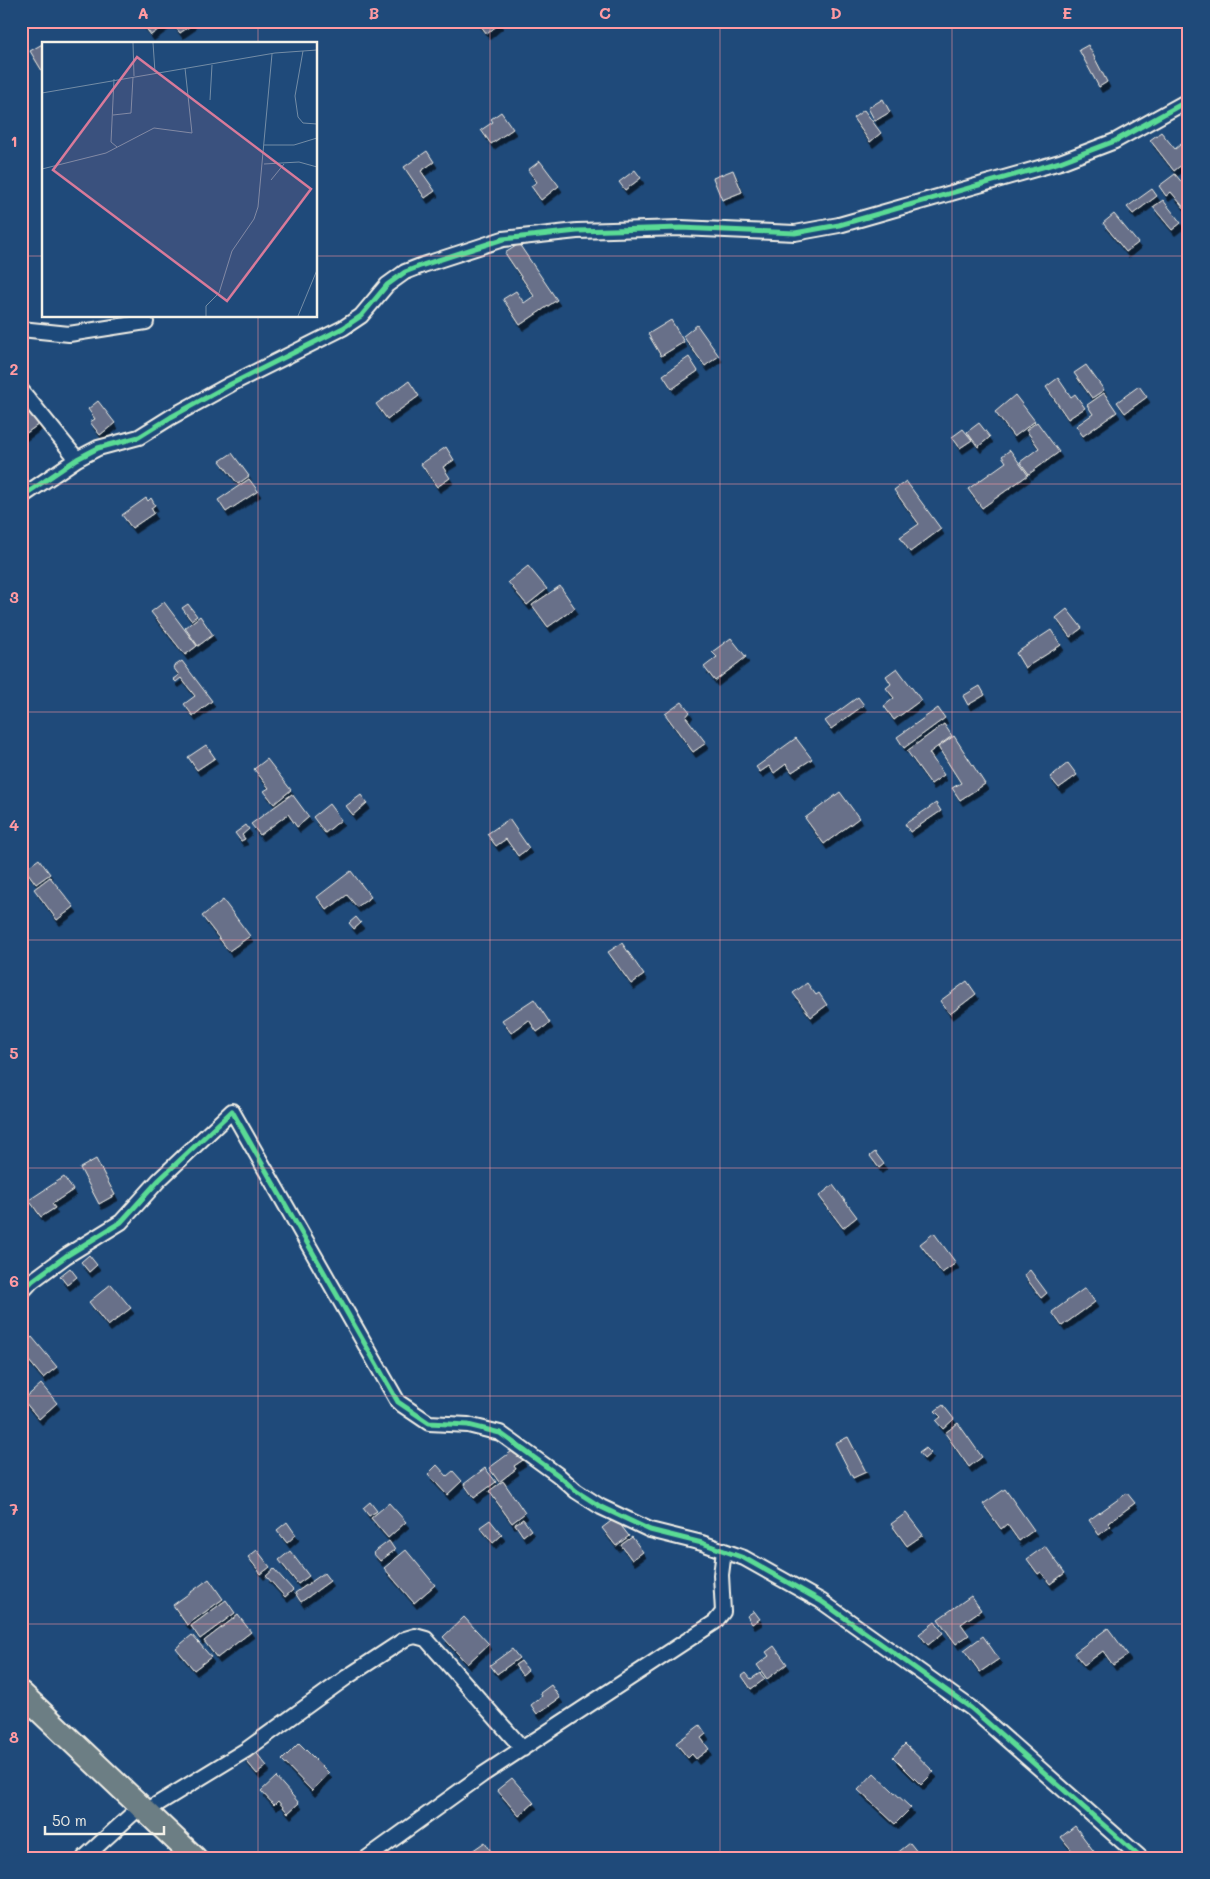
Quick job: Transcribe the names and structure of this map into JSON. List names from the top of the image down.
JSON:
{
  "scale_bar": "50 m",
  "grid": {
    "columns": [
      "A",
      "B",
      "C",
      "D",
      "E"
    ],
    "rows": [
      "1",
      "2",
      "3",
      "4",
      "5",
      "6",
      "7",
      "8"
    ]
  }
}
